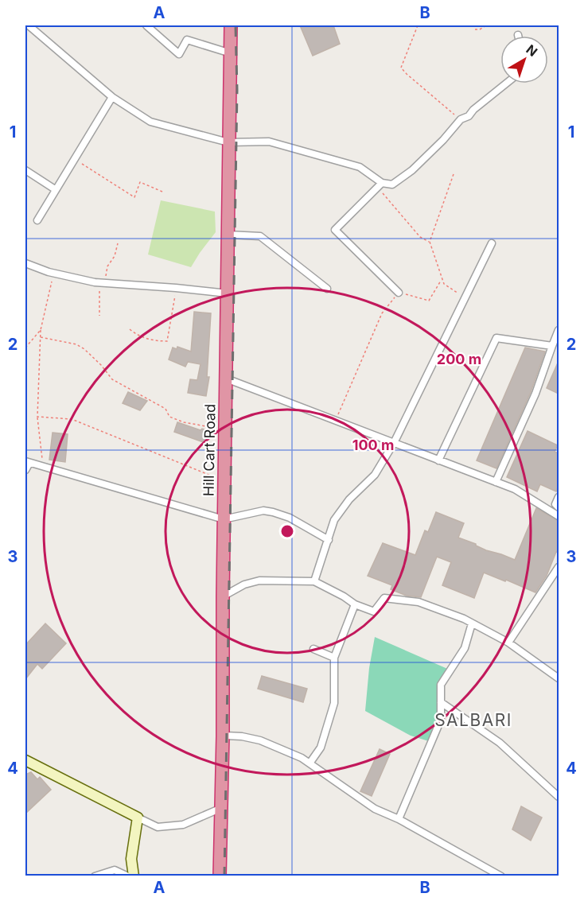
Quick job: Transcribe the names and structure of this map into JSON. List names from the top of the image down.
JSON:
{
  "streets": {
    "highway": ["Hill Cart Road"]
  },
  "districts": ["SALBARI"],
  "north": "top right",
  "grid": {
    "columns": ["A", "B"],
    "rows": [
      "1",
      "2",
      "3",
      "4"
    ]
  },
  "rings": ["200 m", "100 m"]
}
